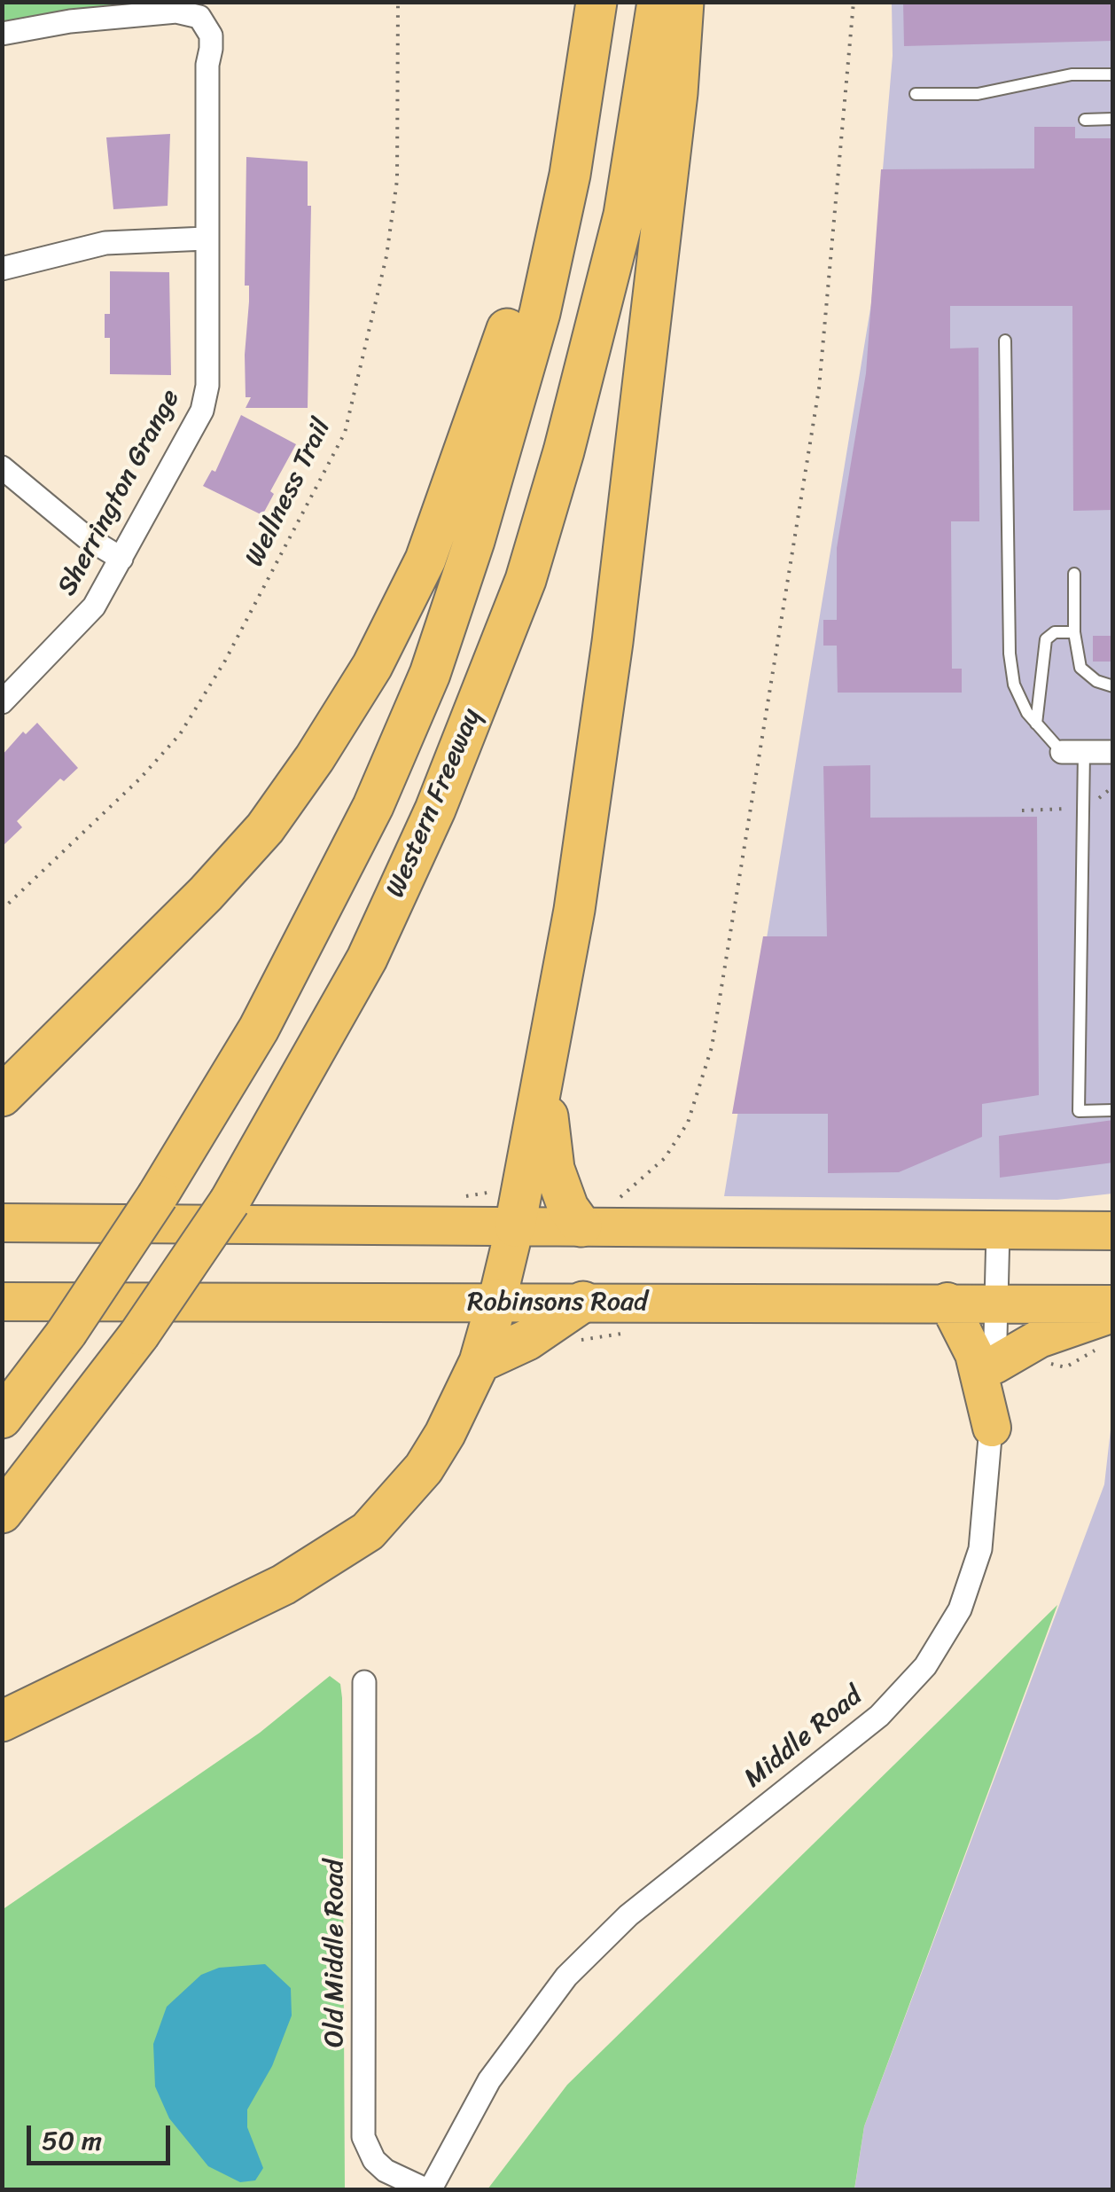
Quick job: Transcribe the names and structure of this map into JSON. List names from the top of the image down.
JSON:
{
  "streets": {
    "highway": ["Western Freeway", "Robinsons Road"],
    "street": ["Sherrington Grange", "Middle Road", "Old Middle Road"],
    "path": ["Wellness Trail"]
  },
  "crossings": [
    ["Robinsons Road", "Middle Road"],
    ["Middle Road", "Old Middle Road"]
  ],
  "scale_bar": "50 m"
}
